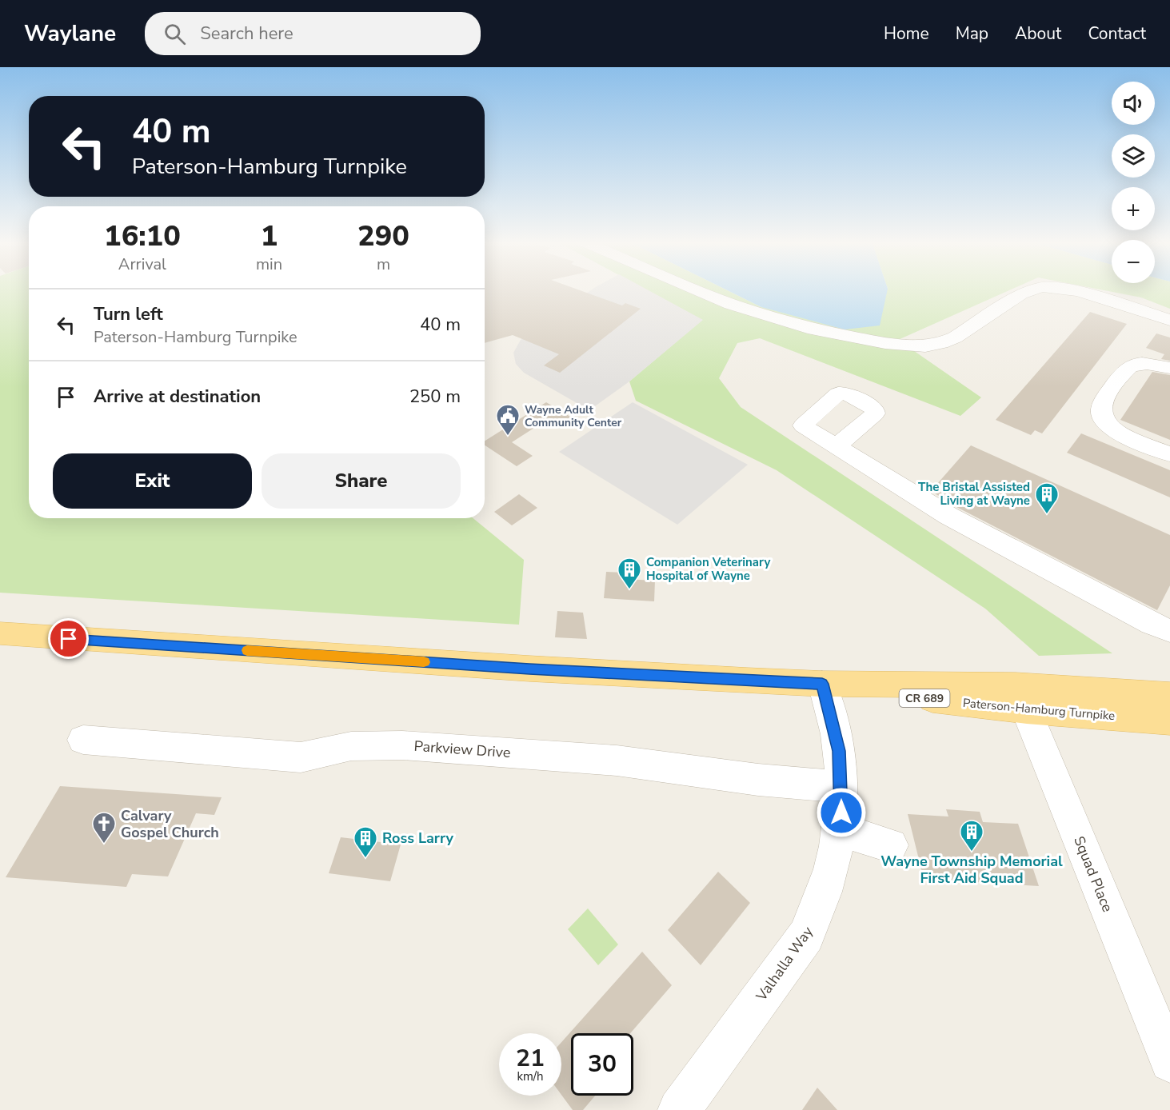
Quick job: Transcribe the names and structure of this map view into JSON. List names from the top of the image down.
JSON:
{
  "streets": {
    "main road": ["CR 689", "Paterson-Hamburg Turnpike"],
    "street": ["Parkview Drive", "Squad Place", "Valhalla Way"]
  },
  "crossings": [
    ["Paterson-Hamburg Turnpike", "Squad Place"],
    ["Paterson-Hamburg Turnpike", "Valhalla Way"],
    ["Parkview Drive", "Valhalla Way"]
  ],
  "places": {
    "public building": ["Wayne Adult Community Center"],
    "building": [
      "The Bristal Assisted Living at Wayne",
      "Companion Veterinary Hospital of Wayne",
      "Wayne Township Memorial First Aid Squad",
      "Ross Larry"
    ],
    "church": ["Calvary Gospel Church"]
  },
  "page": {
    "header": "Waylane",
    "search": "Search here",
    "nav": [
      "Home",
      "Map",
      "About",
      "Contact"
    ],
    "map_buttons": ["+", "−"],
    "turn": ["40 m", "Paterson-Hamburg Turnpike"],
    "eta": [
      "16:10",
      "Arrival",
      "1",
      "min",
      "290",
      "m"
    ],
    "list": [
      {
        "name": "Turn left",
        "note": "Paterson-Hamburg Turnpike",
        "value": "40 m"
      },
      {
        "name": "Arrive at destination",
        "value": "250 m"
      }
    ],
    "buttons": ["Exit", "Share"],
    "speed": "21 km/h",
    "limit": "30"
  }
}
